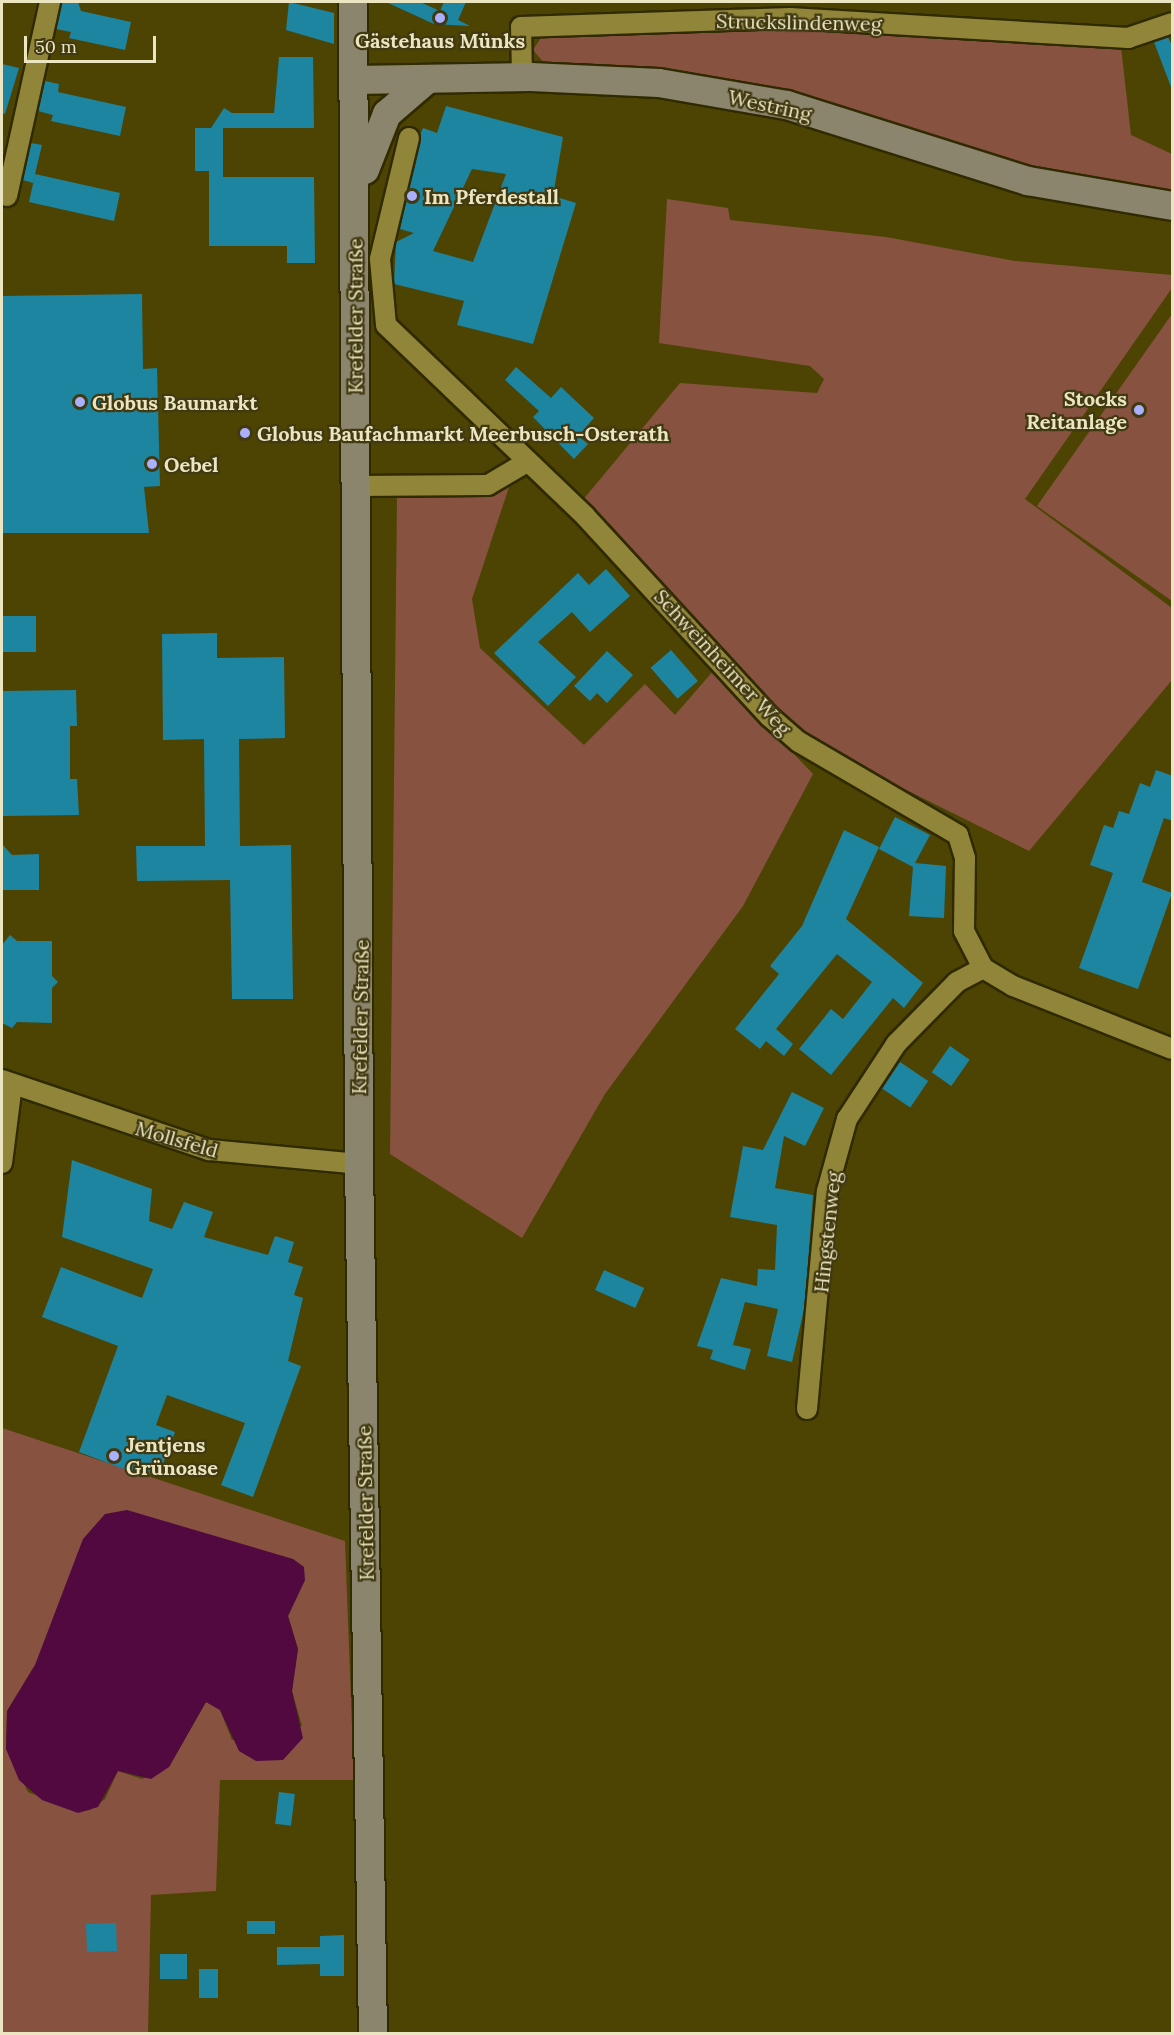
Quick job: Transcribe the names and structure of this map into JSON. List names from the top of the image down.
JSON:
{
  "streets": {
    "main road": ["Westring", "Krefelder Straße"],
    "street": [
      "Struckslindenweg",
      "Schweinheimer Weg",
      "Mollsfeld",
      "Hingstenweg"
    ]
  },
  "crossings": [
    ["Struckslindenweg", "Westring"],
    ["Westring", "Krefelder Straße"],
    ["Krefelder Straße", "Mollsfeld"],
    ["Schweinheimer Weg", "Hingstenweg"]
  ],
  "places": [
    "Gästehaus Münks",
    "Im Pferdestall",
    "Globus Baumarkt",
    "Stocks Reitanlage",
    "Globus Baufachmarkt Meerbusch-Osterath",
    "Oebel",
    "Jentjens Grünoase"
  ],
  "scale_bar": "50 m"
}
